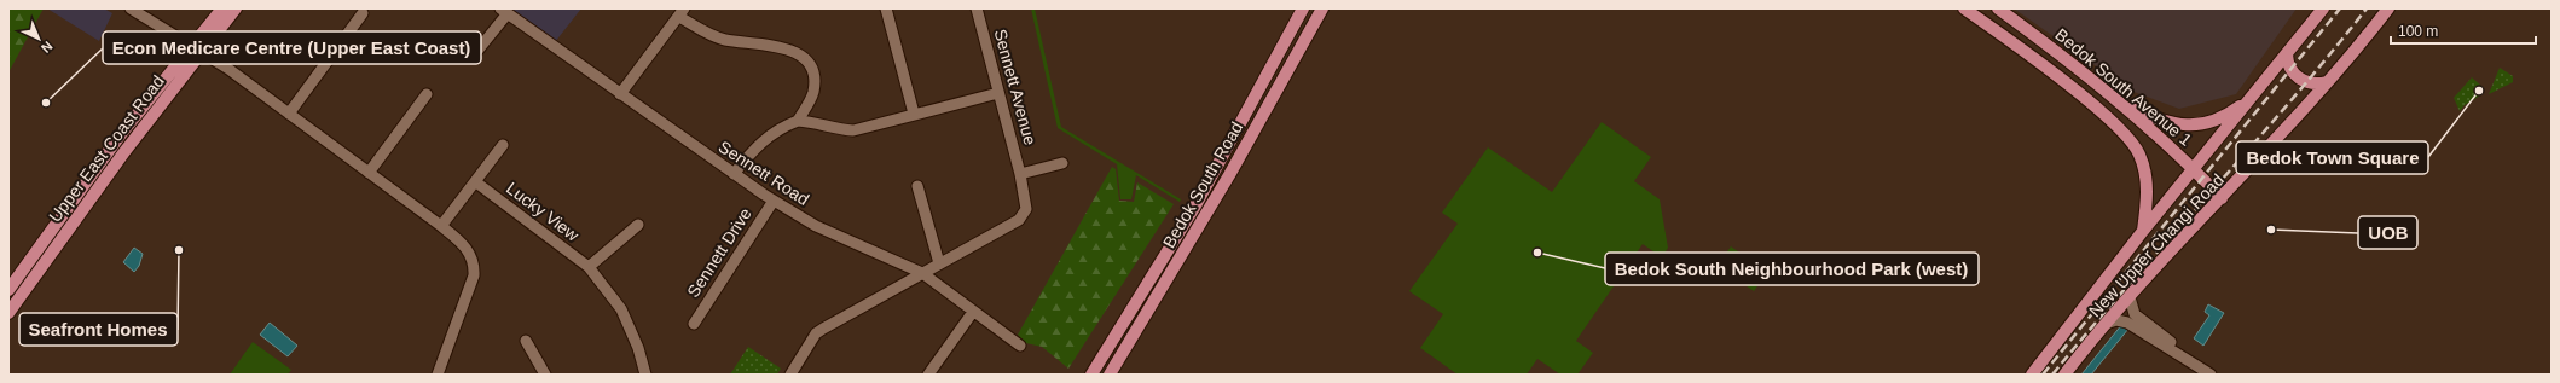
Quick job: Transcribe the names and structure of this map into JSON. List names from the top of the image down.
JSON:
{
  "streets": {
    "main road": [
      "Bedok South Avenue 1",
      "Upper East Coast Road",
      "Bedok South Road",
      "New Upper Changi Road"
    ],
    "street": [
      "Sennett Avenue",
      "Sennett Road",
      "Lucky View",
      "Sennett Drive"
    ]
  },
  "crossings": [
    ["Sennett Avenue", "Sennett Road"],
    ["Bedok South Avenue 1", "New Upper Changi Road"],
    ["Sennett Road", "Sennett Drive"]
  ],
  "places": [
    "Bedok Town Square",
    "Econ Medicare Centre (Upper East Coast)",
    "UOB",
    "Seafront Homes",
    "Bedok South Neighbourhood Park (west)"
  ],
  "scale_bar": "100 m",
  "north": "bottom right"
}
